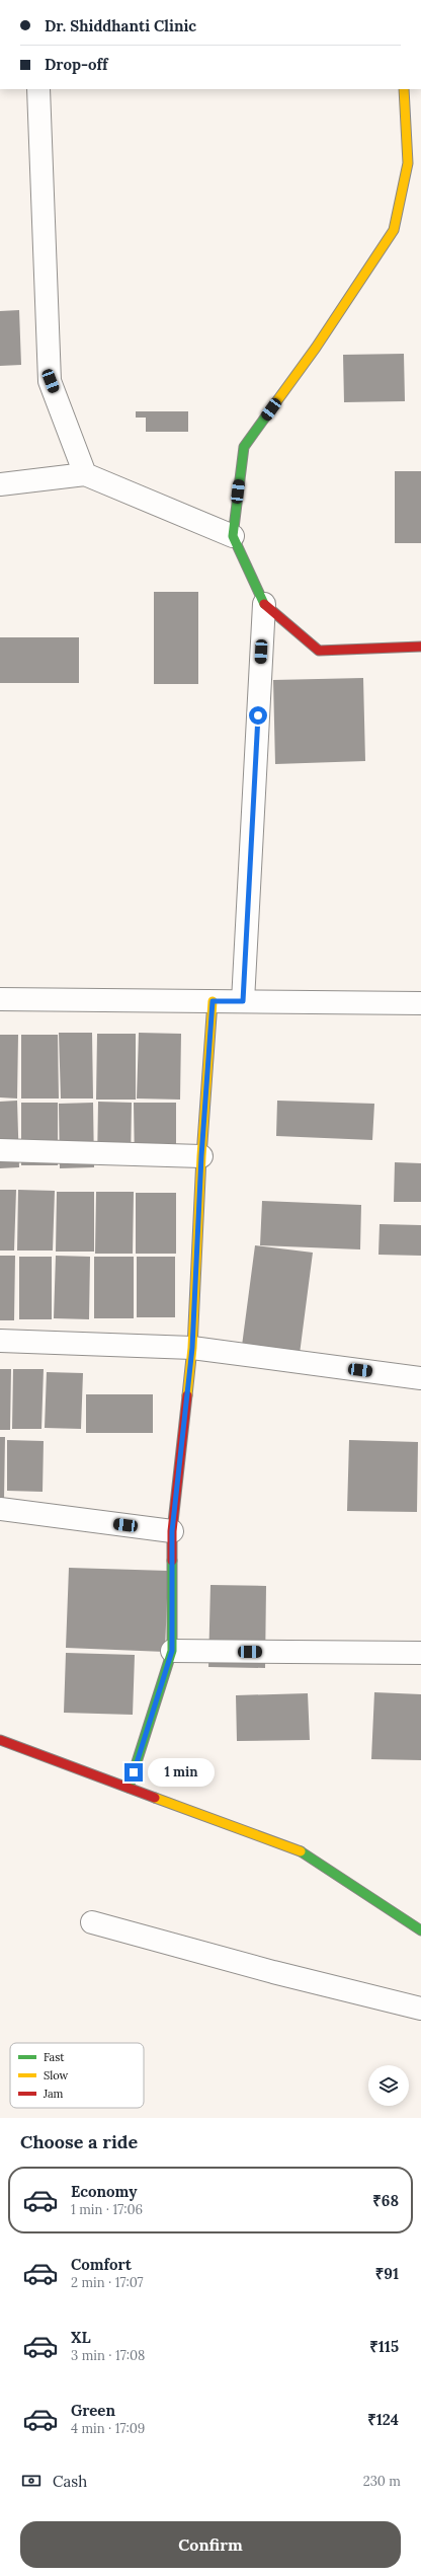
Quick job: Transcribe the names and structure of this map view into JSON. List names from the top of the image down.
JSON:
{
  "legend": ["Fast", "Slow", "Jam"],
  "page": {
    "banner": ["Dr. Shiddhanti Clinic", "Drop-off"],
    "bubble": "1 min",
    "heading": "Choose a ride",
    "list": [
      {
        "name": "Economy",
        "note": "1 min · 17:06",
        "value": "₹68"
      },
      {
        "name": "Comfort",
        "note": "2 min · 17:07",
        "value": "₹91"
      },
      {
        "name": "XL",
        "note": "3 min · 17:08",
        "value": "₹115"
      },
      {
        "name": "Green",
        "note": "4 min · 17:09",
        "value": "₹124"
      }
    ],
    "pay": ["Cash", "230 m"],
    "buttons": "Confirm"
  }
}
